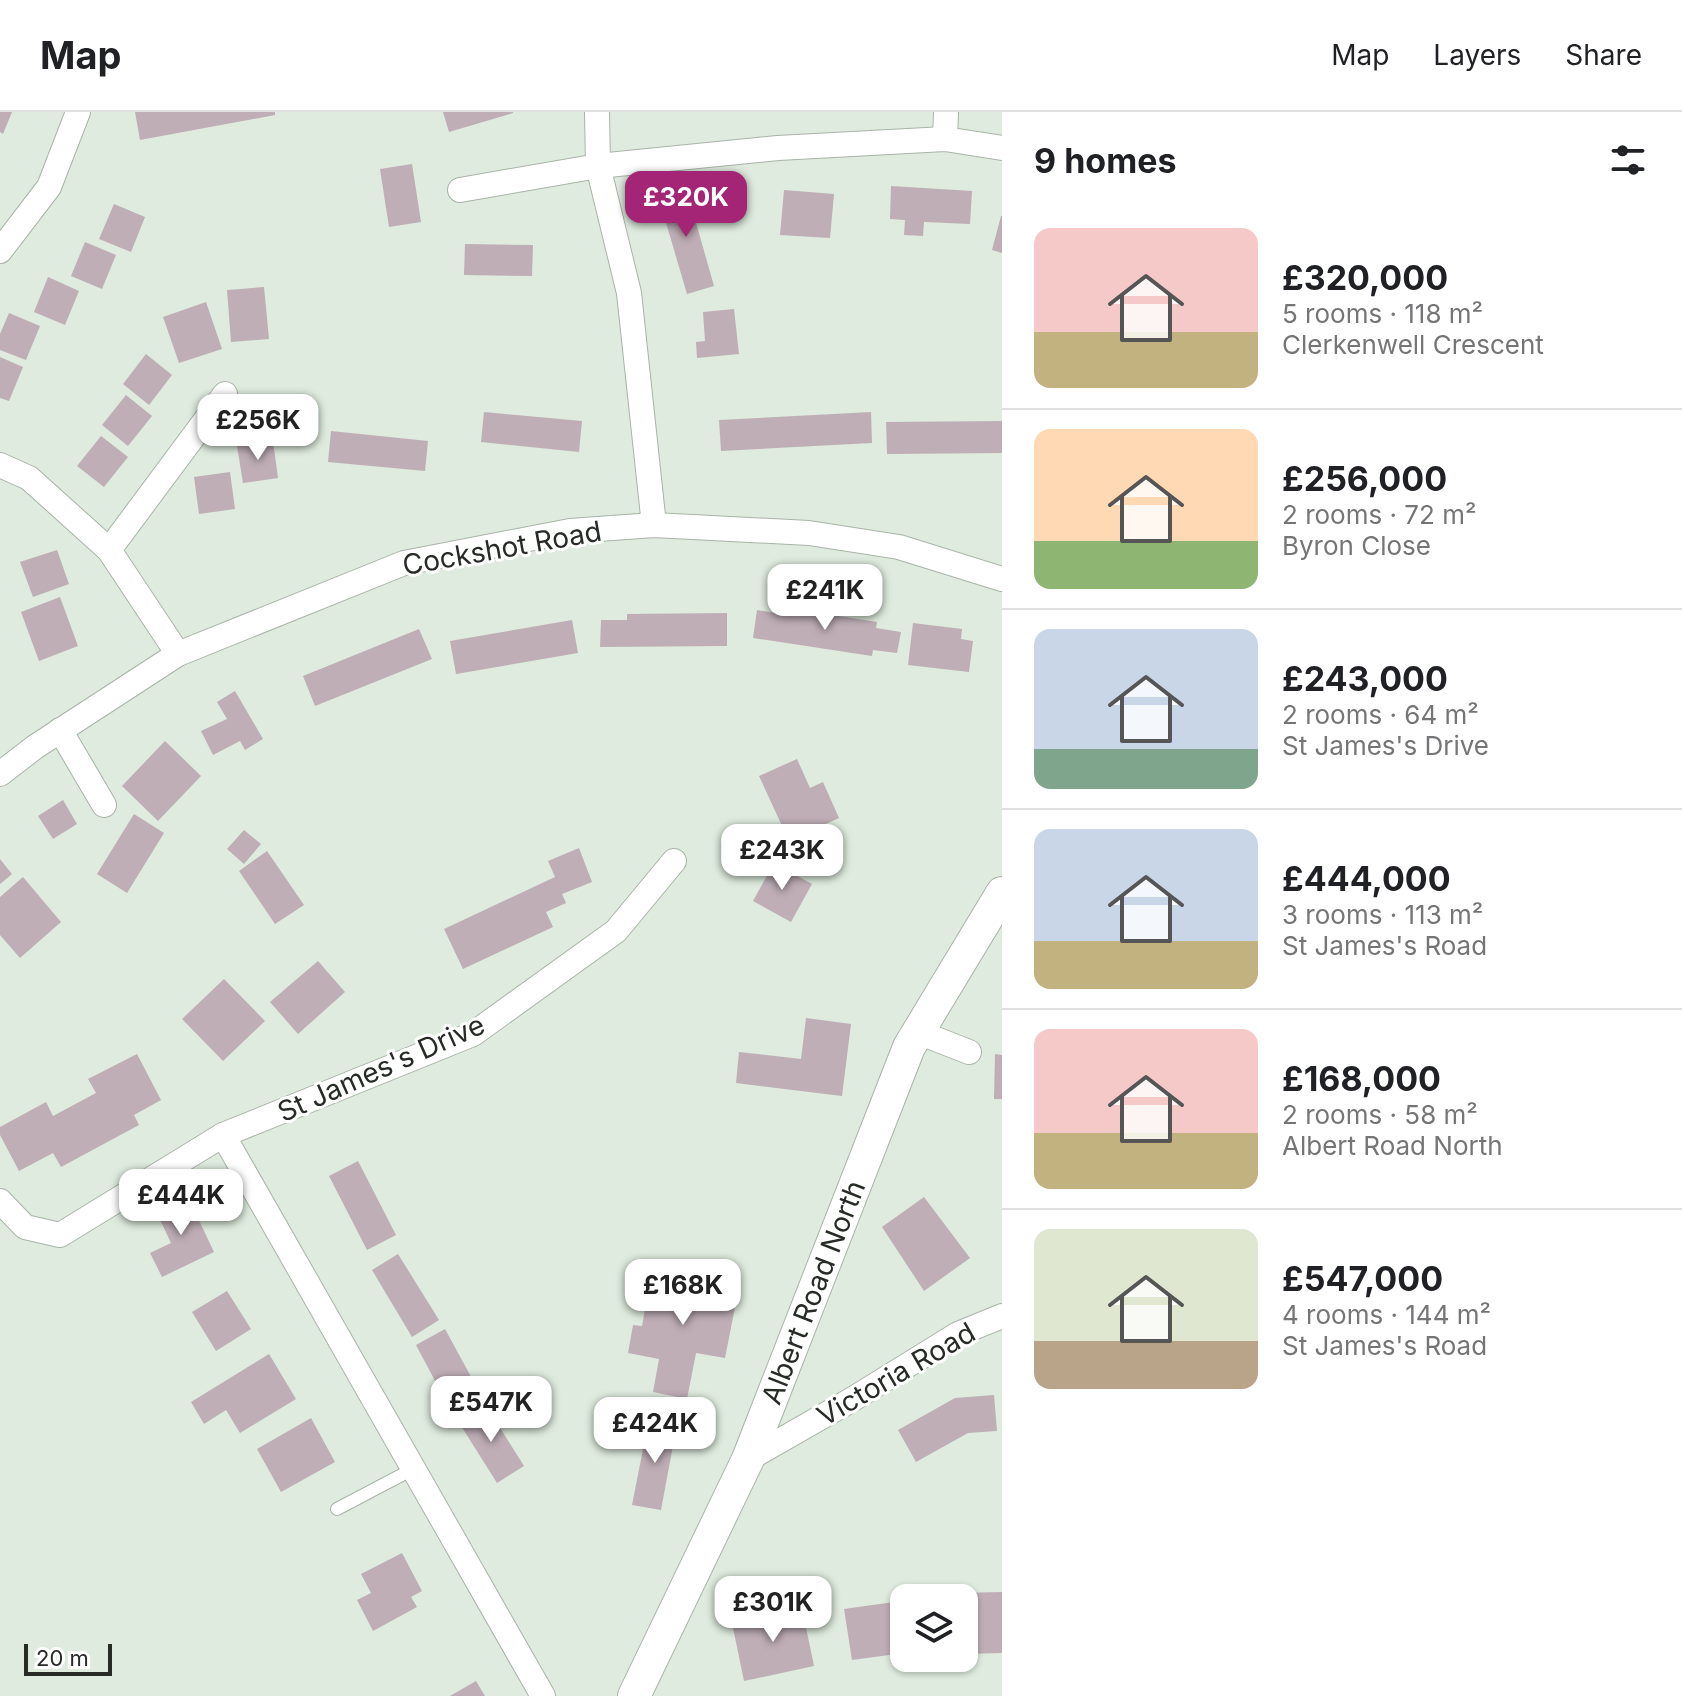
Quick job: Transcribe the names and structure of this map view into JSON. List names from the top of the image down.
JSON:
{
  "streets": {
    "street": [
      "Cockshot Road",
      "St James's Drive",
      "Albert Road North",
      "Victoria Road"
    ]
  },
  "crossings": [
    ["Albert Road North", "Victoria Road"]
  ],
  "scale_bar": "20 m",
  "page": {
    "header": "Map",
    "nav": ["Map", "Layers", "Share"],
    "heading": "9 homes",
    "price": [
      "£320K",
      "£256K",
      "£241K",
      "£243K",
      "£444K",
      "£168K",
      "£547K",
      "£424K",
      "£301K"
    ],
    "list": [
      {
        "name": "£320,000",
        "note": "5 rooms · 118 m² · Clerkenwell Crescent"
      },
      {
        "name": "£256,000",
        "note": "2 rooms · 72 m² · Byron Close"
      },
      {
        "name": "£243,000",
        "note": "2 rooms · 64 m² · St James's Drive"
      },
      {
        "name": "£444,000",
        "note": "3 rooms · 113 m² · St James's Road"
      },
      {
        "name": "£168,000",
        "note": "2 rooms · 58 m² · Albert Road North"
      },
      {
        "name": "£547,000",
        "note": "4 rooms · 144 m² · St James's Road"
      }
    ],
    "scale": "20 m"
  }
}
